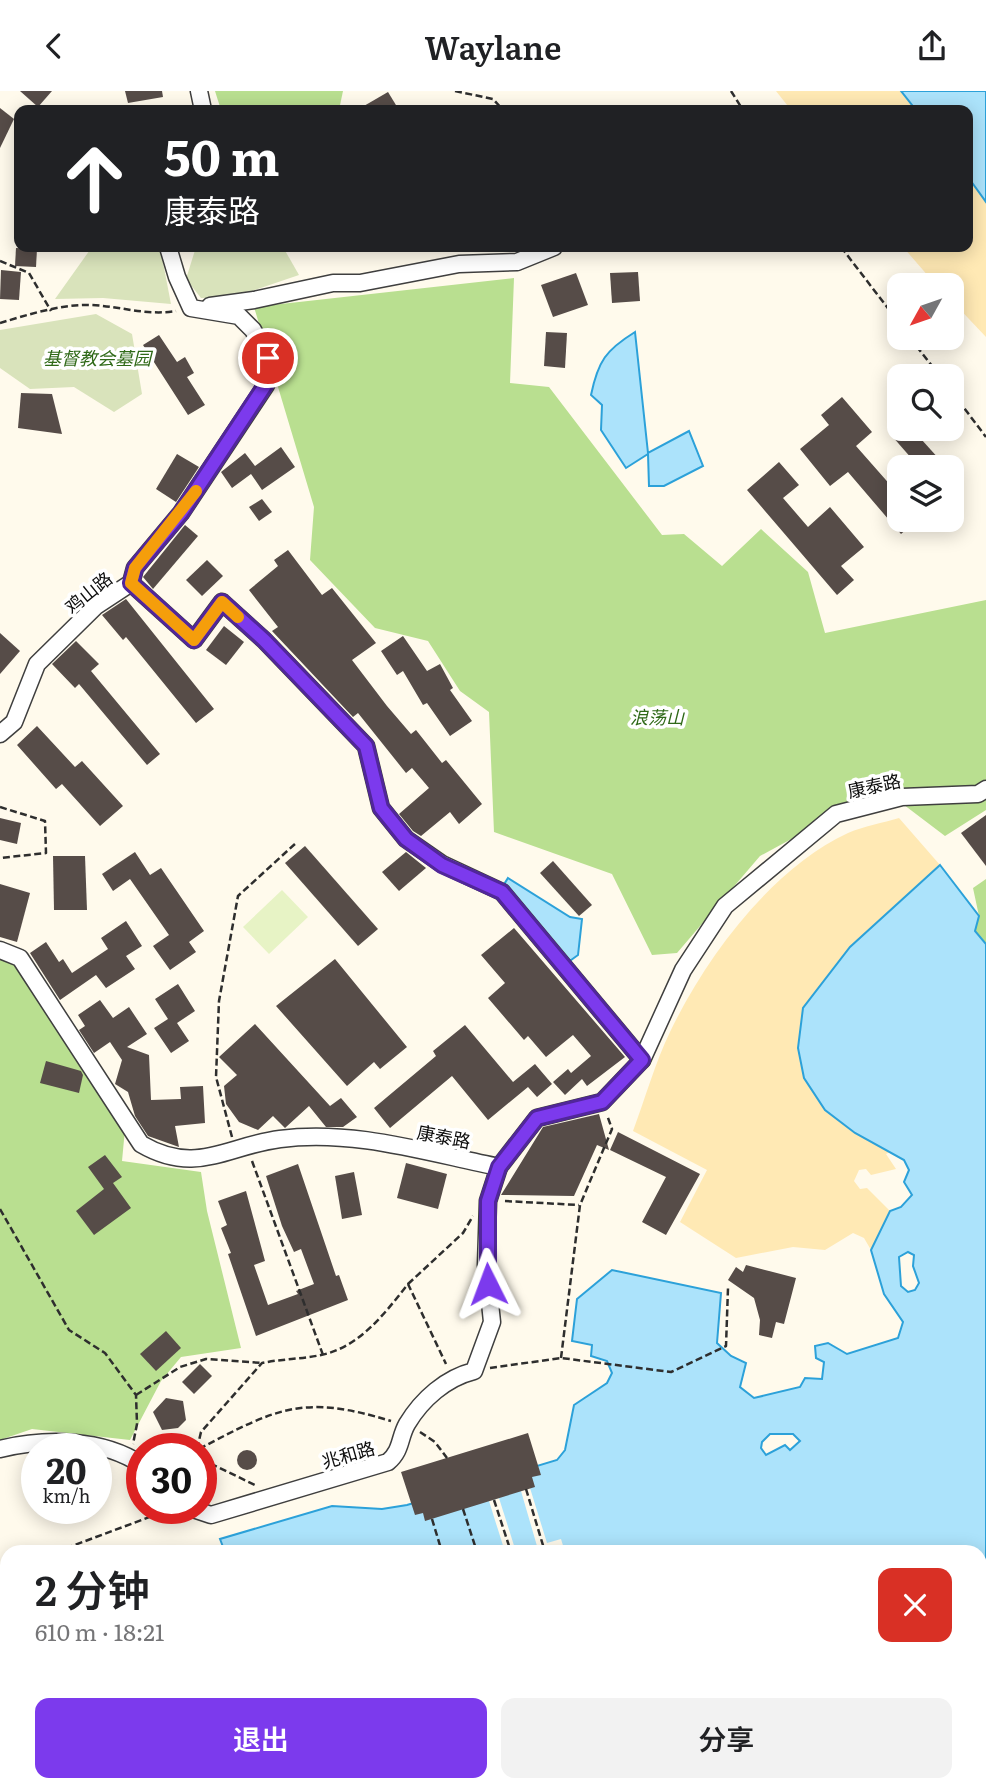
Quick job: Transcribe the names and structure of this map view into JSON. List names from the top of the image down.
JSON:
{
  "streets": {
    "street": ["鸡山路", "康泰路", "兆和路"]
  },
  "parks": ["基督教会墓园", "浪荡山"],
  "north": "bottom left",
  "page": {
    "header": "Waylane",
    "turn": ["50 m", "康泰路"],
    "speed": "20 km/h",
    "limit": "30",
    "heading": ["2 分钟", "610 m · 18:21"],
    "buttons": ["退出", "分享"]
  }
}
